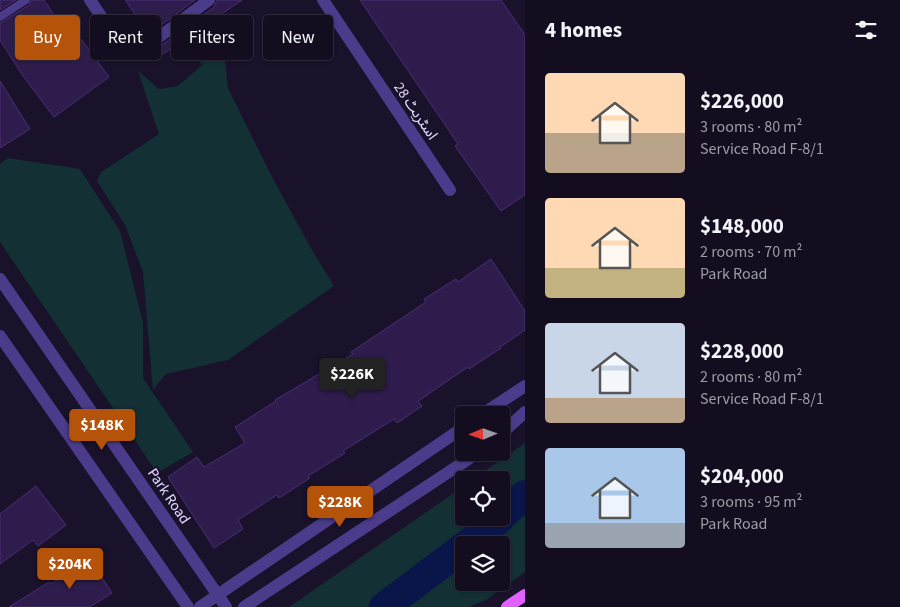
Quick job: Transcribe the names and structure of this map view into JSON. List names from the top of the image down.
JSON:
{
  "streets": {
    "street": ["اسٹریٹ 28", "Park Road"]
  },
  "north": "left",
  "page": {
    "heading": "4 homes",
    "chip": [
      "Buy",
      "Rent",
      "Filters",
      "New"
    ],
    "list": [
      {
        "name": "$226,000",
        "note": "3 rooms · 80 m² · Service Road F-8/1"
      },
      {
        "name": "$148,000",
        "note": "2 rooms · 70 m² · Park Road"
      },
      {
        "name": "$228,000",
        "note": "2 rooms · 80 m² · Service Road F-8/1"
      },
      {
        "name": "$204,000",
        "note": "3 rooms · 95 m² · Park Road"
      }
    ],
    "price": [
      "$226K",
      "$148K",
      "$228K",
      "$204K"
    ]
  }
}
